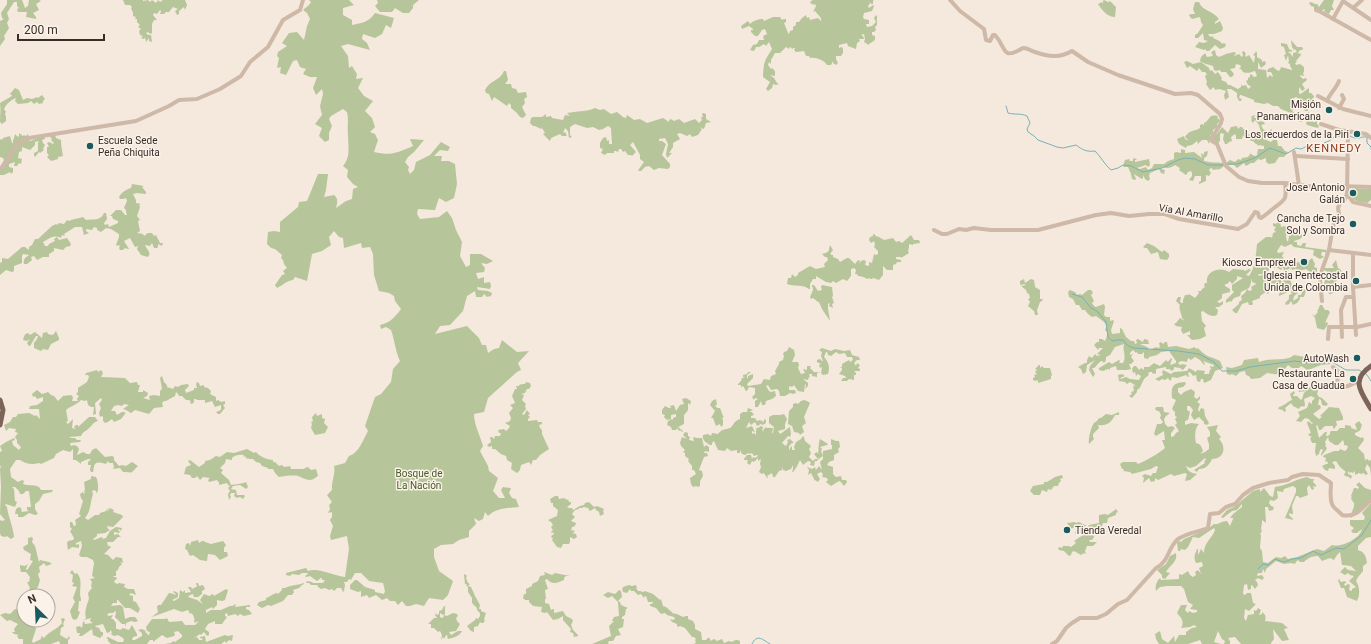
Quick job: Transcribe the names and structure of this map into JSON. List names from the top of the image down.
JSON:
{
  "streets": {
    "street": ["Vía Al Amarillo"]
  },
  "districts": ["KENNEDY"],
  "parks": ["Bosque de La Nación"],
  "places": [
    "Misión Panamericana",
    "Los recuerdos de la Piri",
    "Escuela Sede Peña Chiquita",
    "Jose Antonio Galán",
    "Cancha de Tejo Sol y Sombra",
    "Kiosco Emprevel",
    "Iglesia Pentecostal Unida de Colombia",
    "AutoWash",
    "Restaurante La Casa de Guadua",
    "Tienda Veredal"
  ],
  "scale_bar": "200 m",
  "north": "top left"
}
